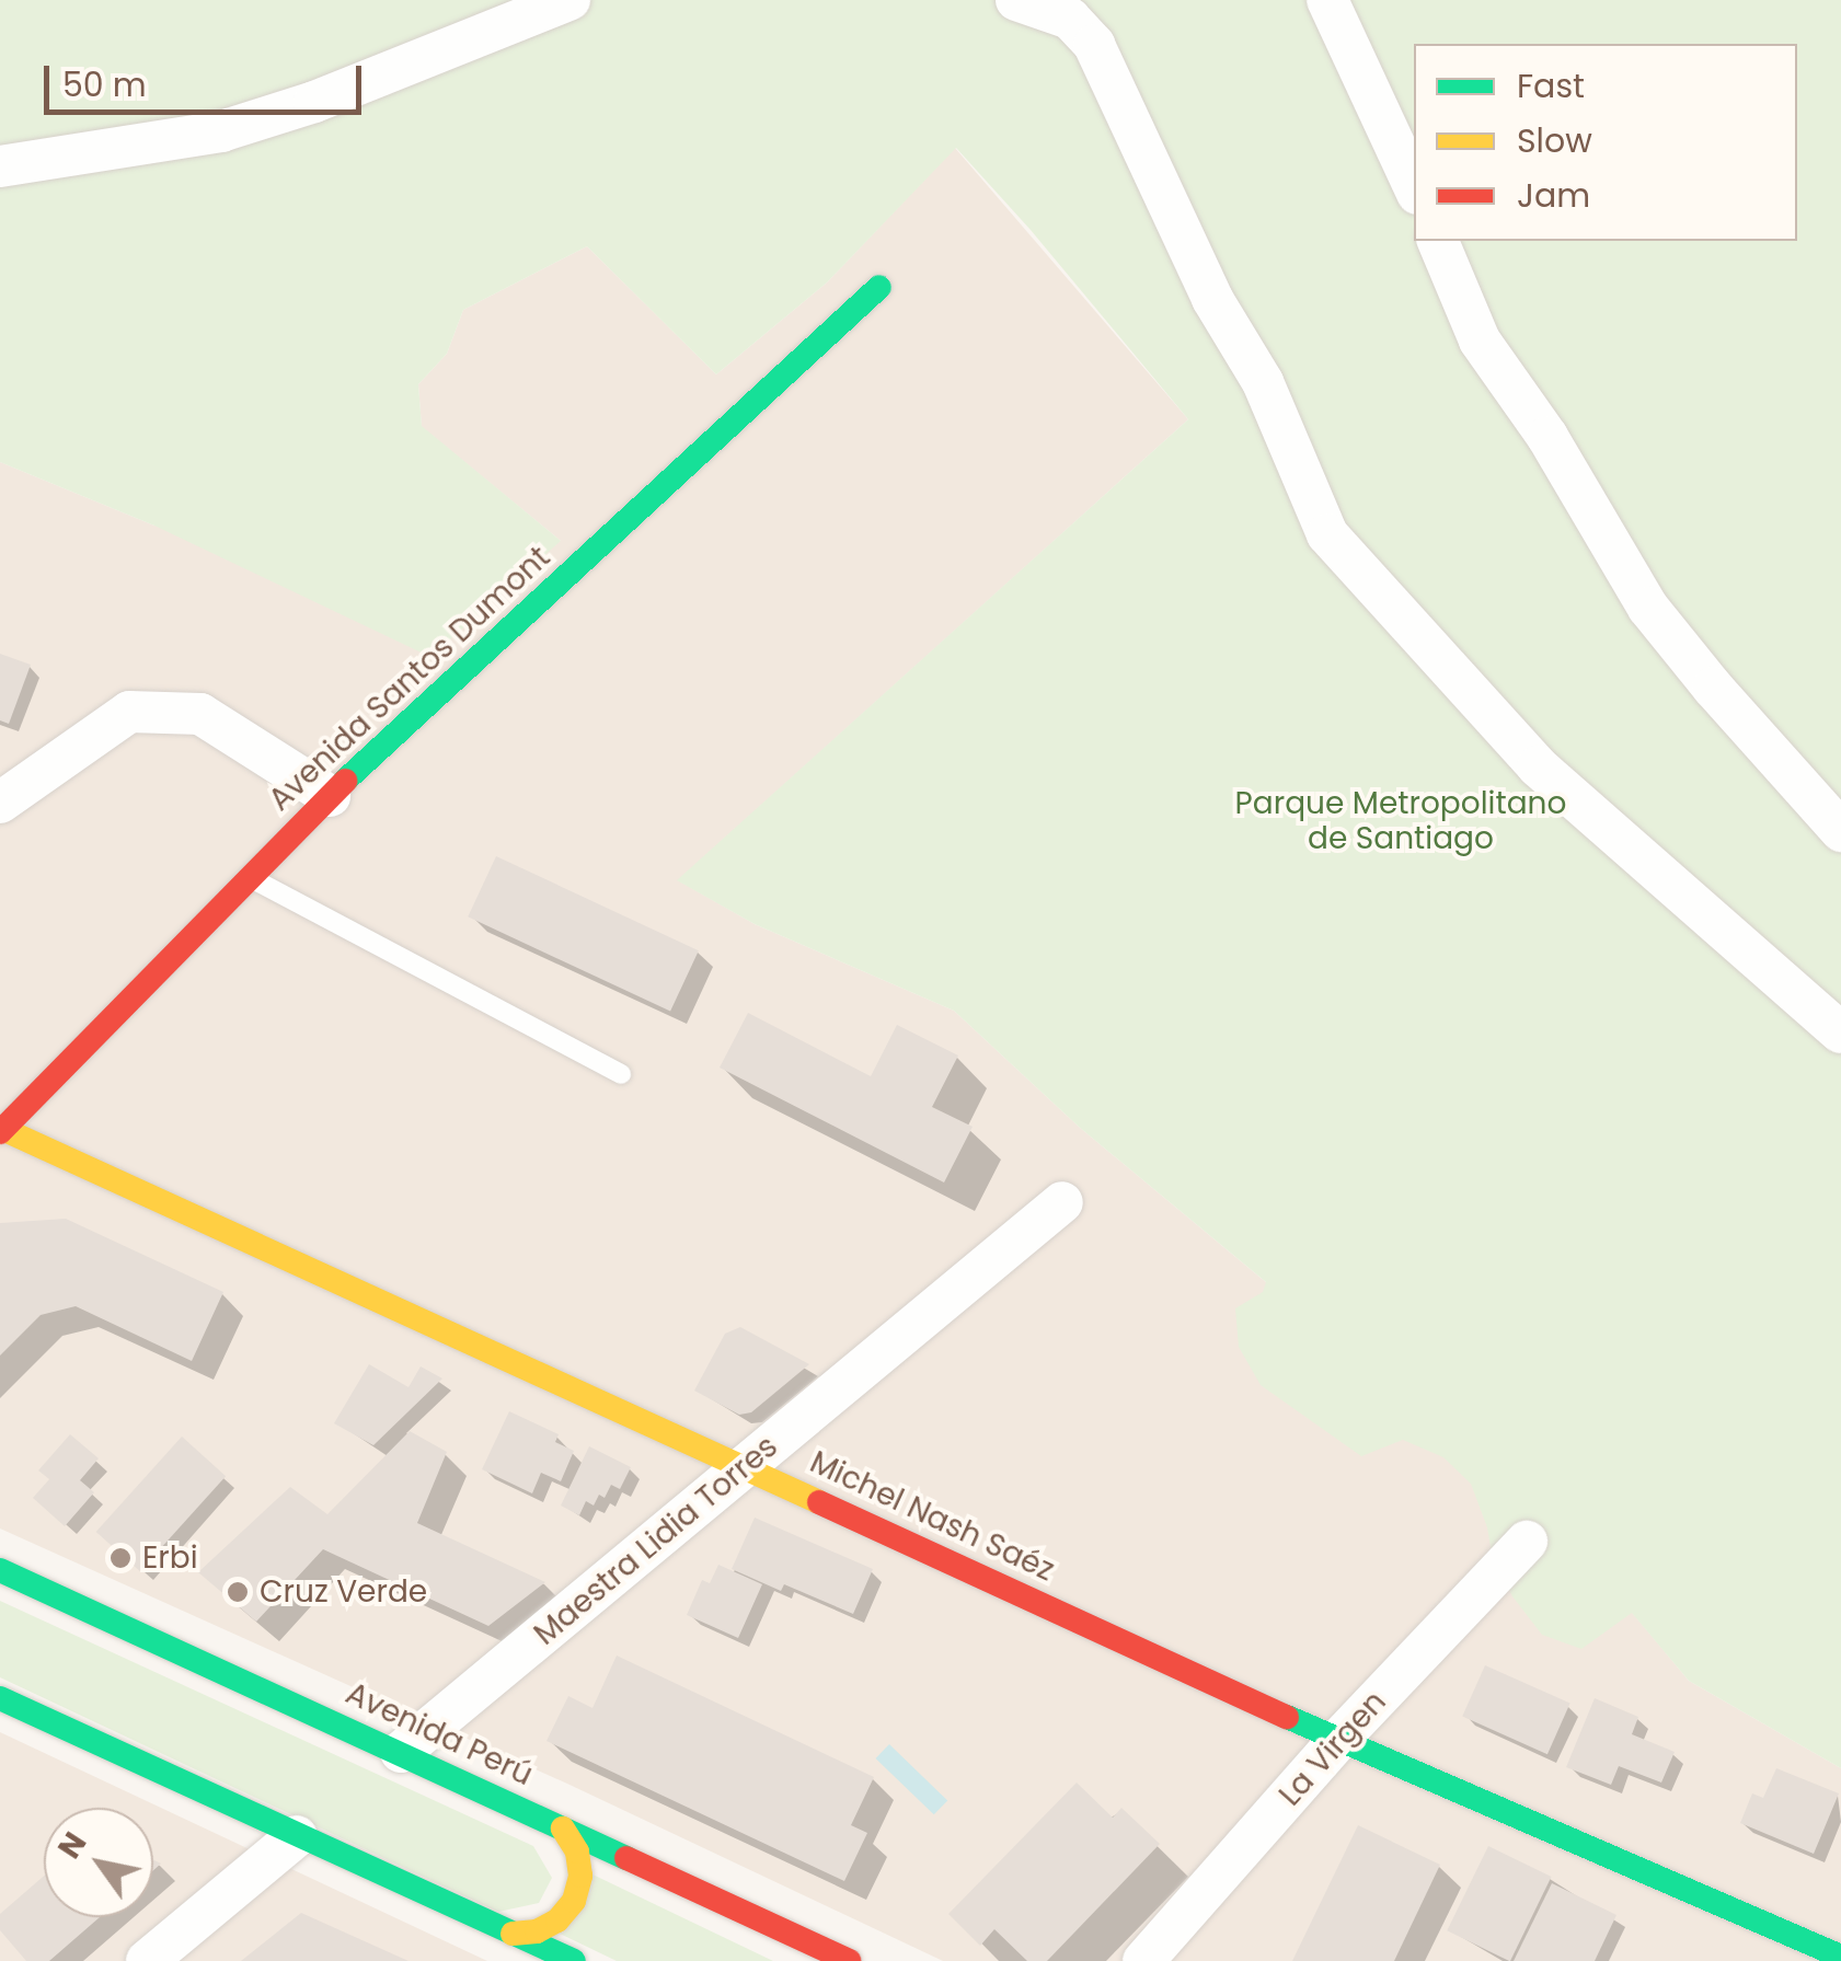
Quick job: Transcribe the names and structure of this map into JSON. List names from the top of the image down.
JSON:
{
  "streets": {
    "street": [
      "Avenida Santos Dumont",
      "Michel Nash Saéz",
      "Maestra Lidia Torres",
      "Avenida Perú",
      "La Virgen"
    ]
  },
  "crossings": [
    ["Avenida Santos Dumont", "Michel Nash Saéz"],
    ["Michel Nash Saéz", "Maestra Lidia Torres"],
    ["Michel Nash Saéz", "La Virgen"],
    ["Maestra Lidia Torres", "Avenida Perú"]
  ],
  "parks": ["Parque Metropolitano de Santiago"],
  "places": ["Erbi", "Cruz Verde"],
  "legend": ["Fast", "Slow", "Jam"],
  "scale_bar": "50 m",
  "north": "top left"
}
